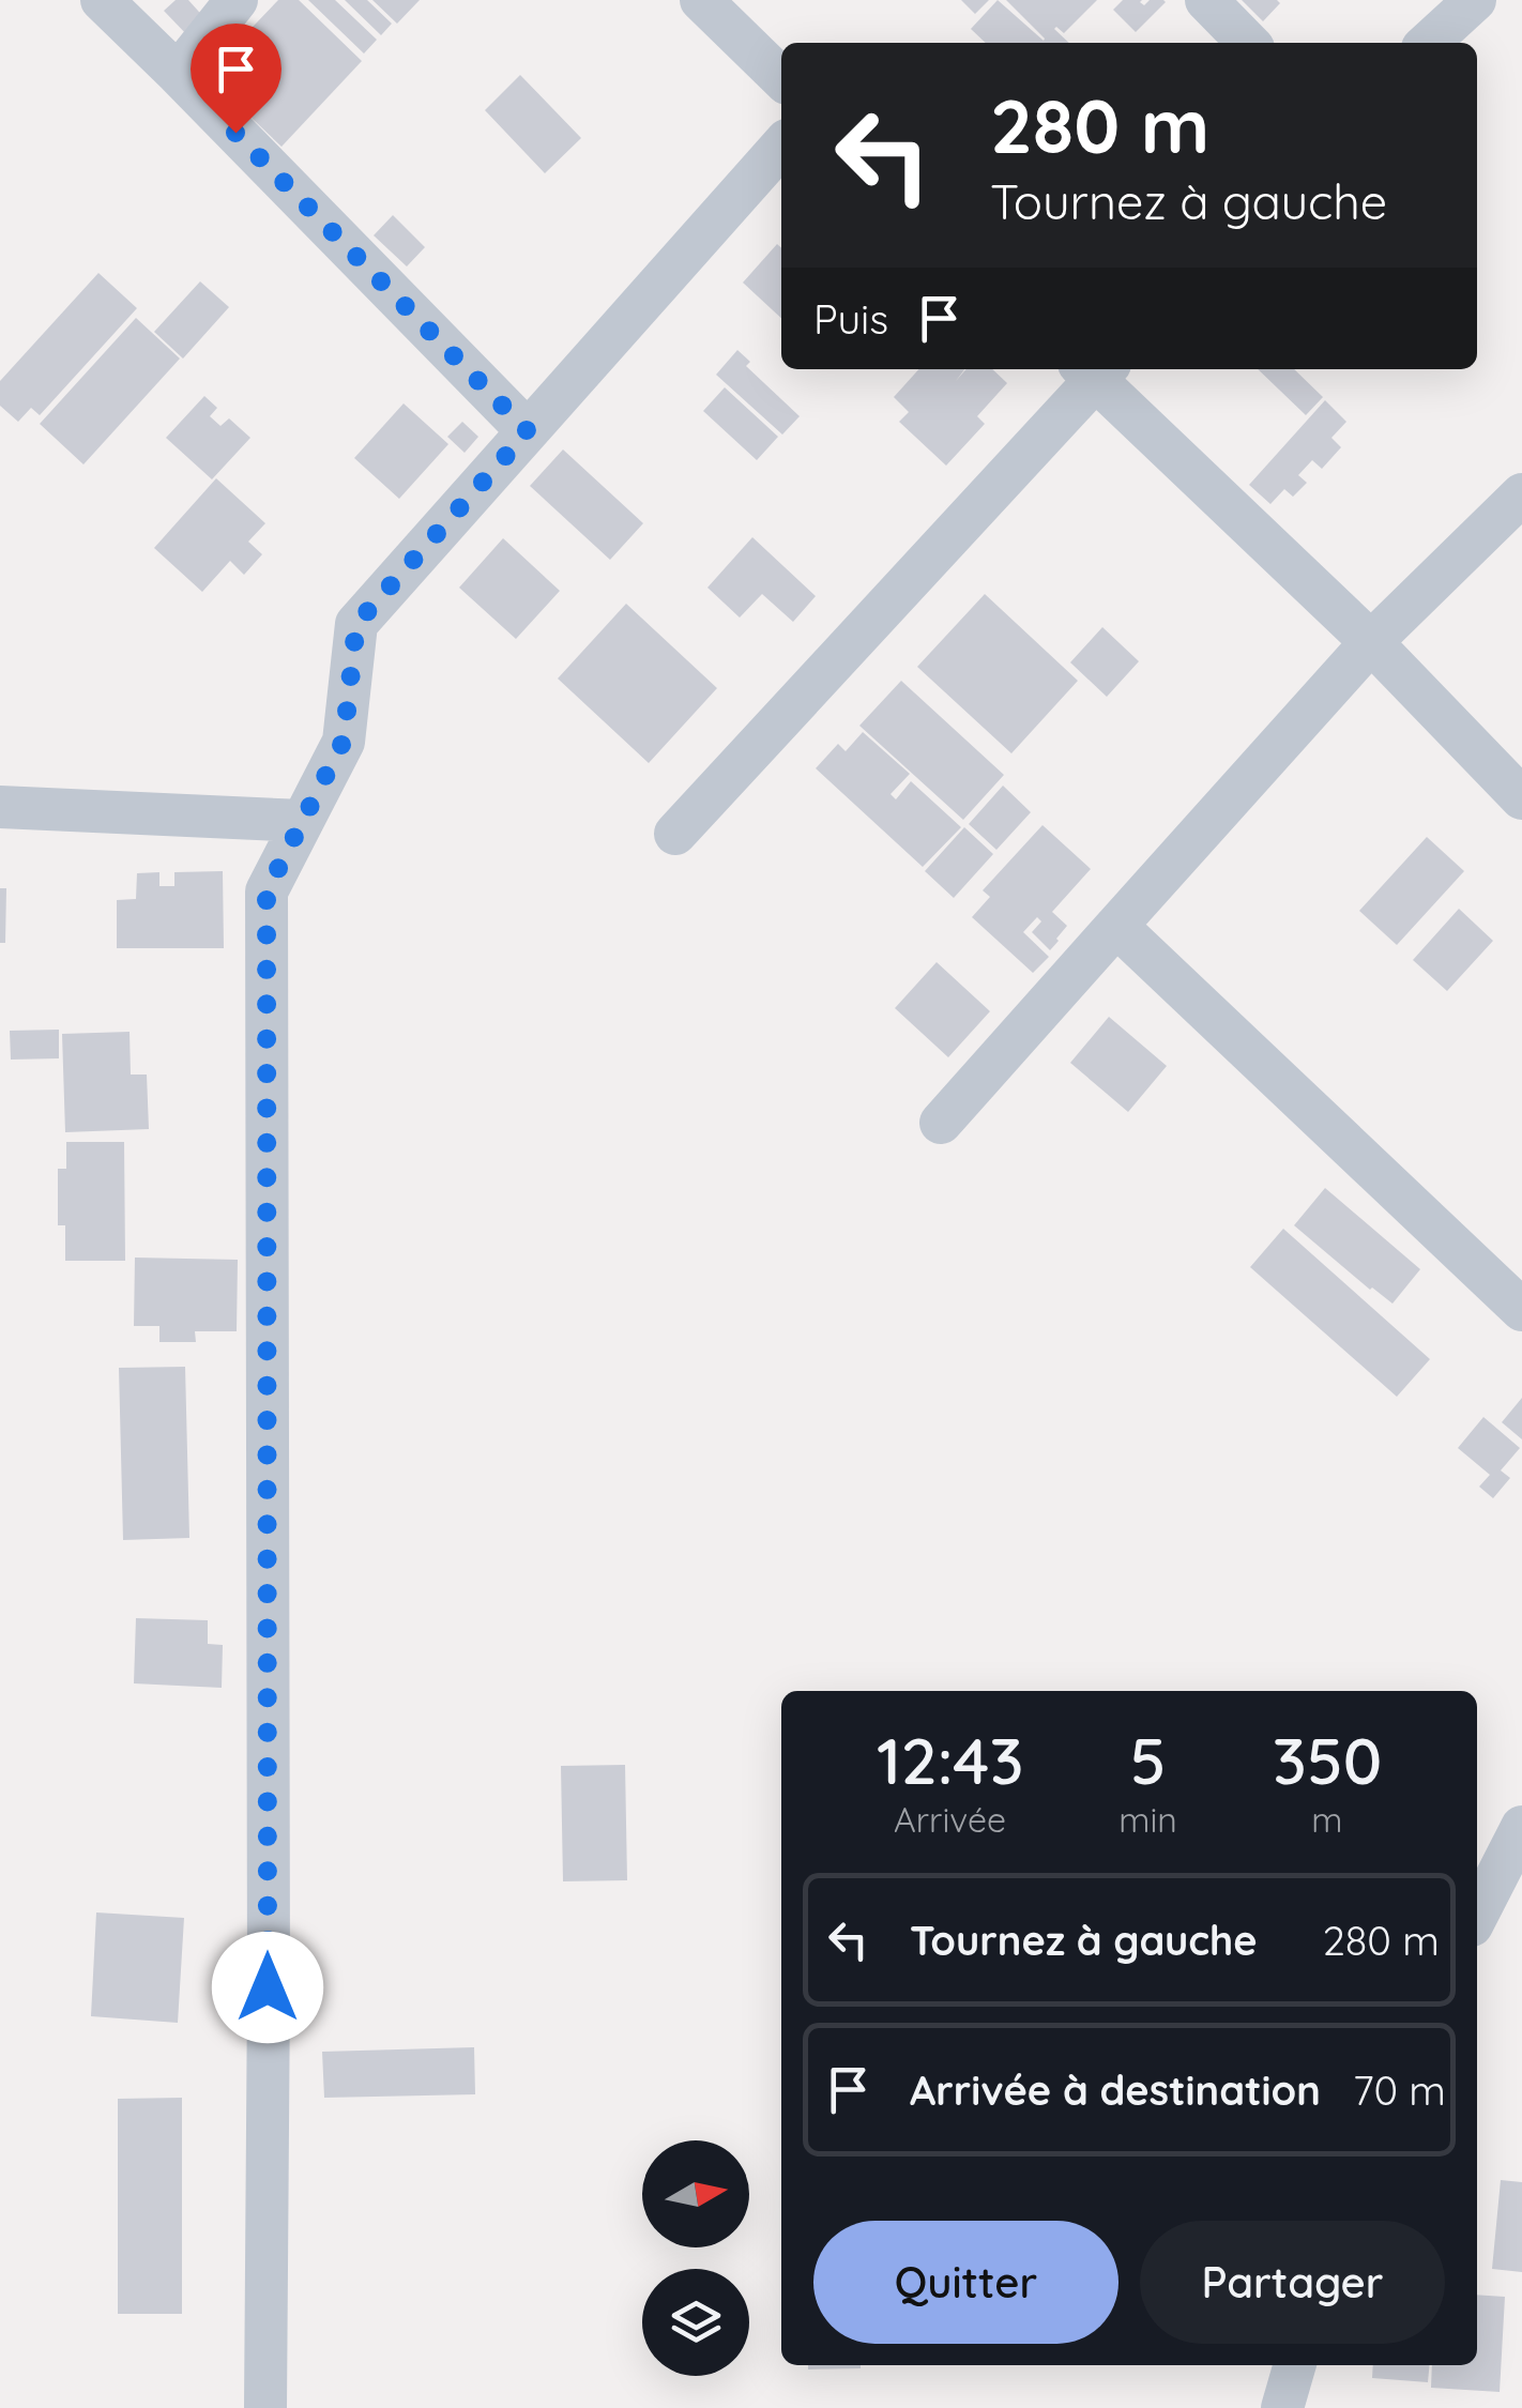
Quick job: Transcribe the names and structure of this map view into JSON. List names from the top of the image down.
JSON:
{
  "north": "right",
  "page": {
    "turn": ["280 m", "Tournez à gauche"],
    "then": "Puis",
    "eta": [
      "12:43",
      "Arrivée",
      "5",
      "min",
      "350",
      "m"
    ],
    "list": [
      {
        "name": "Tournez à gauche",
        "value": "280 m"
      },
      {
        "name": "Arrivée à destination",
        "value": "70 m"
      }
    ],
    "buttons": ["Quitter", "Partager"]
  }
}
